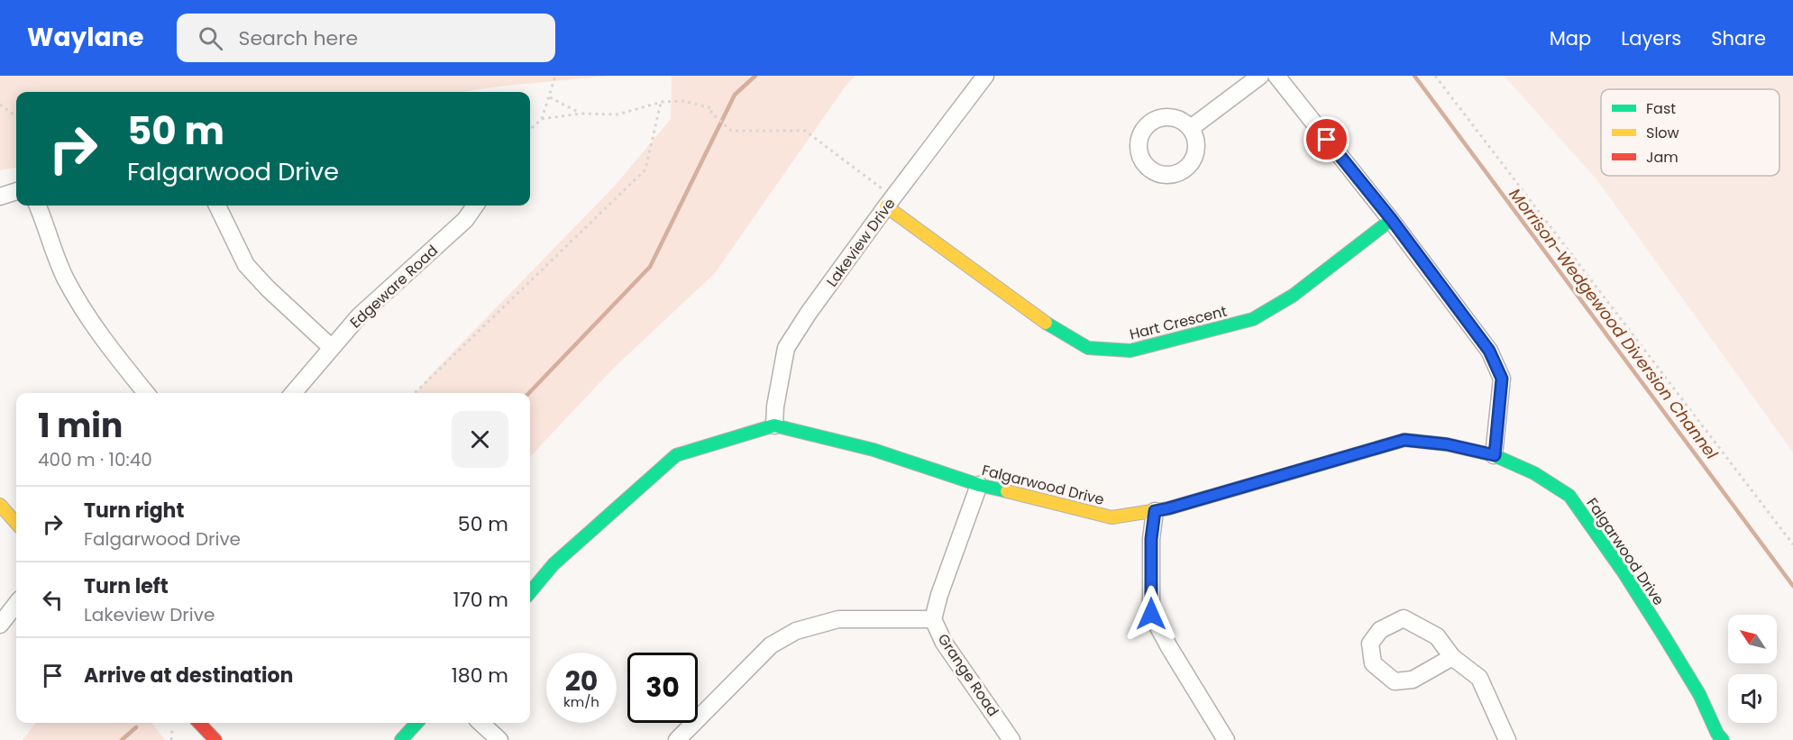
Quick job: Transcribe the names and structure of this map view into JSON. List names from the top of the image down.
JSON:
{
  "streets": {
    "street": [
      "Lakeview Drive",
      "Edgeware Road",
      "Hart Crescent",
      "Falgarwood Drive",
      "Grange Road"
    ]
  },
  "crossings": [
    ["Lakeview Drive", "Hart Crescent"],
    ["Lakeview Drive", "Falgarwood Drive"],
    ["Falgarwood Drive", "Grange Road"]
  ],
  "water": ["Morrison-Wedgewood Diversion Channel"],
  "legend": ["Fast", "Slow", "Jam"],
  "north": "top left",
  "page": {
    "header": "Waylane",
    "search": "Search here",
    "nav": ["Map", "Layers", "Share"],
    "turn": ["50 m", "Falgarwood Drive"],
    "heading": ["1 min", "400 m · 10:40"],
    "list": [
      {
        "name": "Turn right",
        "note": "Falgarwood Drive",
        "value": "50 m"
      },
      {
        "name": "Turn left",
        "note": "Lakeview Drive",
        "value": "170 m"
      },
      {
        "name": "Arrive at destination",
        "value": "180 m"
      }
    ],
    "speed": "20 km/h",
    "limit": "30"
  }
}
